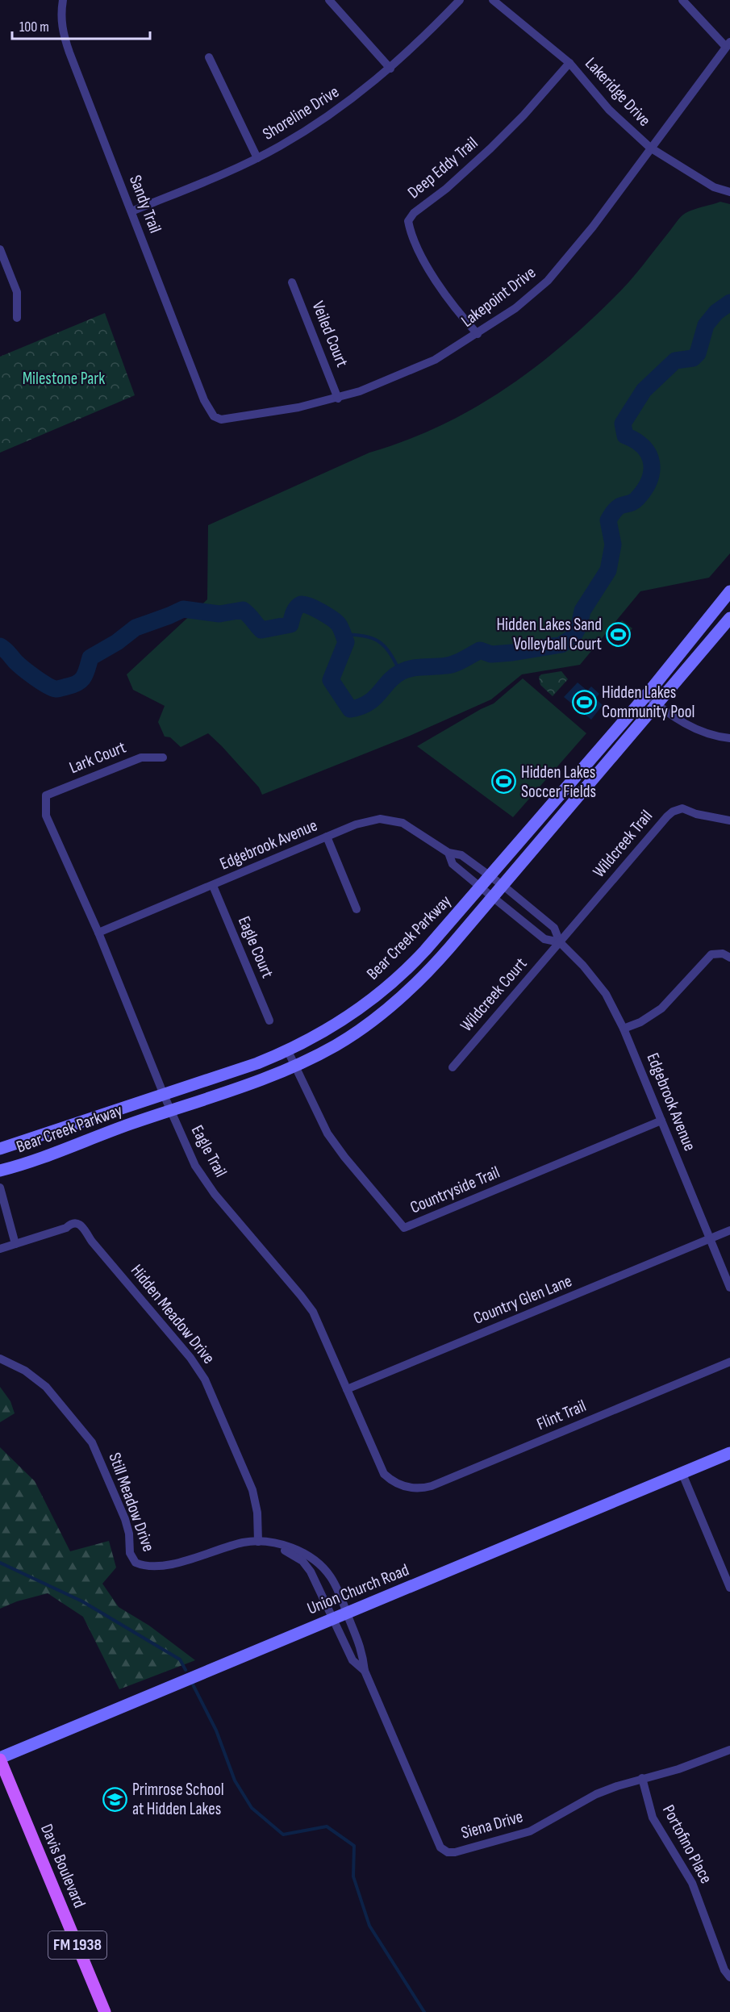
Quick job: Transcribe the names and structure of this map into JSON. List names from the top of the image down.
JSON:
{
  "streets": {
    "main road": [
      "Bear Creek Parkway",
      "Union Church Road",
      "Davis Boulevard",
      "FM 1938"
    ],
    "street": [
      "Lakeridge Drive",
      "Shoreline Drive",
      "Deep Eddy Trail",
      "Sandy Trail",
      "Lakepoint Drive",
      "Veiled Court",
      "Lark Court",
      "Wildcreek Trail",
      "Edgebrook Avenue",
      "Eagle Court",
      "Wildcreek Court",
      "Eagle Trail",
      "Countryside Trail",
      "Country Glen Lane",
      "Hidden Meadow Drive",
      "Flint Trail",
      "Still Meadow Drive",
      "Siena Drive",
      "Portofino Place"
    ]
  },
  "crossings": [
    ["Lakeridge Drive", "Deep Eddy Trail"],
    ["Lakeridge Drive", "Lakepoint Drive"],
    ["Shoreline Drive", "Sandy Trail"],
    ["Deep Eddy Trail", "Lakepoint Drive"],
    ["Sandy Trail", "Lakepoint Drive"],
    ["Lakepoint Drive", "Veiled Court"],
    ["Lark Court", "Eagle Trail"],
    ["Wildcreek Trail", "Edgebrook Avenue"],
    ["Wildcreek Trail", "Wildcreek Court"],
    ["Edgebrook Avenue", "Bear Creek Parkway"],
    ["Edgebrook Avenue", "Eagle Court"],
    ["Edgebrook Avenue", "Wildcreek Court"],
    ["Edgebrook Avenue", "Eagle Trail"],
    ["Edgebrook Avenue", "Countryside Trail"],
    ["Edgebrook Avenue", "Country Glen Lane"],
    ["Bear Creek Parkway", "Eagle Trail"],
    ["Bear Creek Parkway", "Countryside Trail"],
    ["Eagle Trail", "Country Glen Lane"],
    ["Eagle Trail", "Flint Trail"],
    ["Hidden Meadow Drive", "Still Meadow Drive"],
    ["Still Meadow Drive", "Union Church Road"],
    ["Still Meadow Drive", "Siena Drive"],
    ["Union Church Road", "Siena Drive"],
    ["Union Church Road", "Davis Boulevard"],
    ["Siena Drive", "Portofino Place"]
  ],
  "parks": ["Milestone Park"],
  "places": {
    "sports": ["Hidden Lakes Sand Volleyball Court", "Hidden Lakes Community Pool", "Hidden Lakes Soccer Fields"],
    "school or university": ["Primrose School at Hidden Lakes"]
  },
  "scale_bar": "100 m"
}
